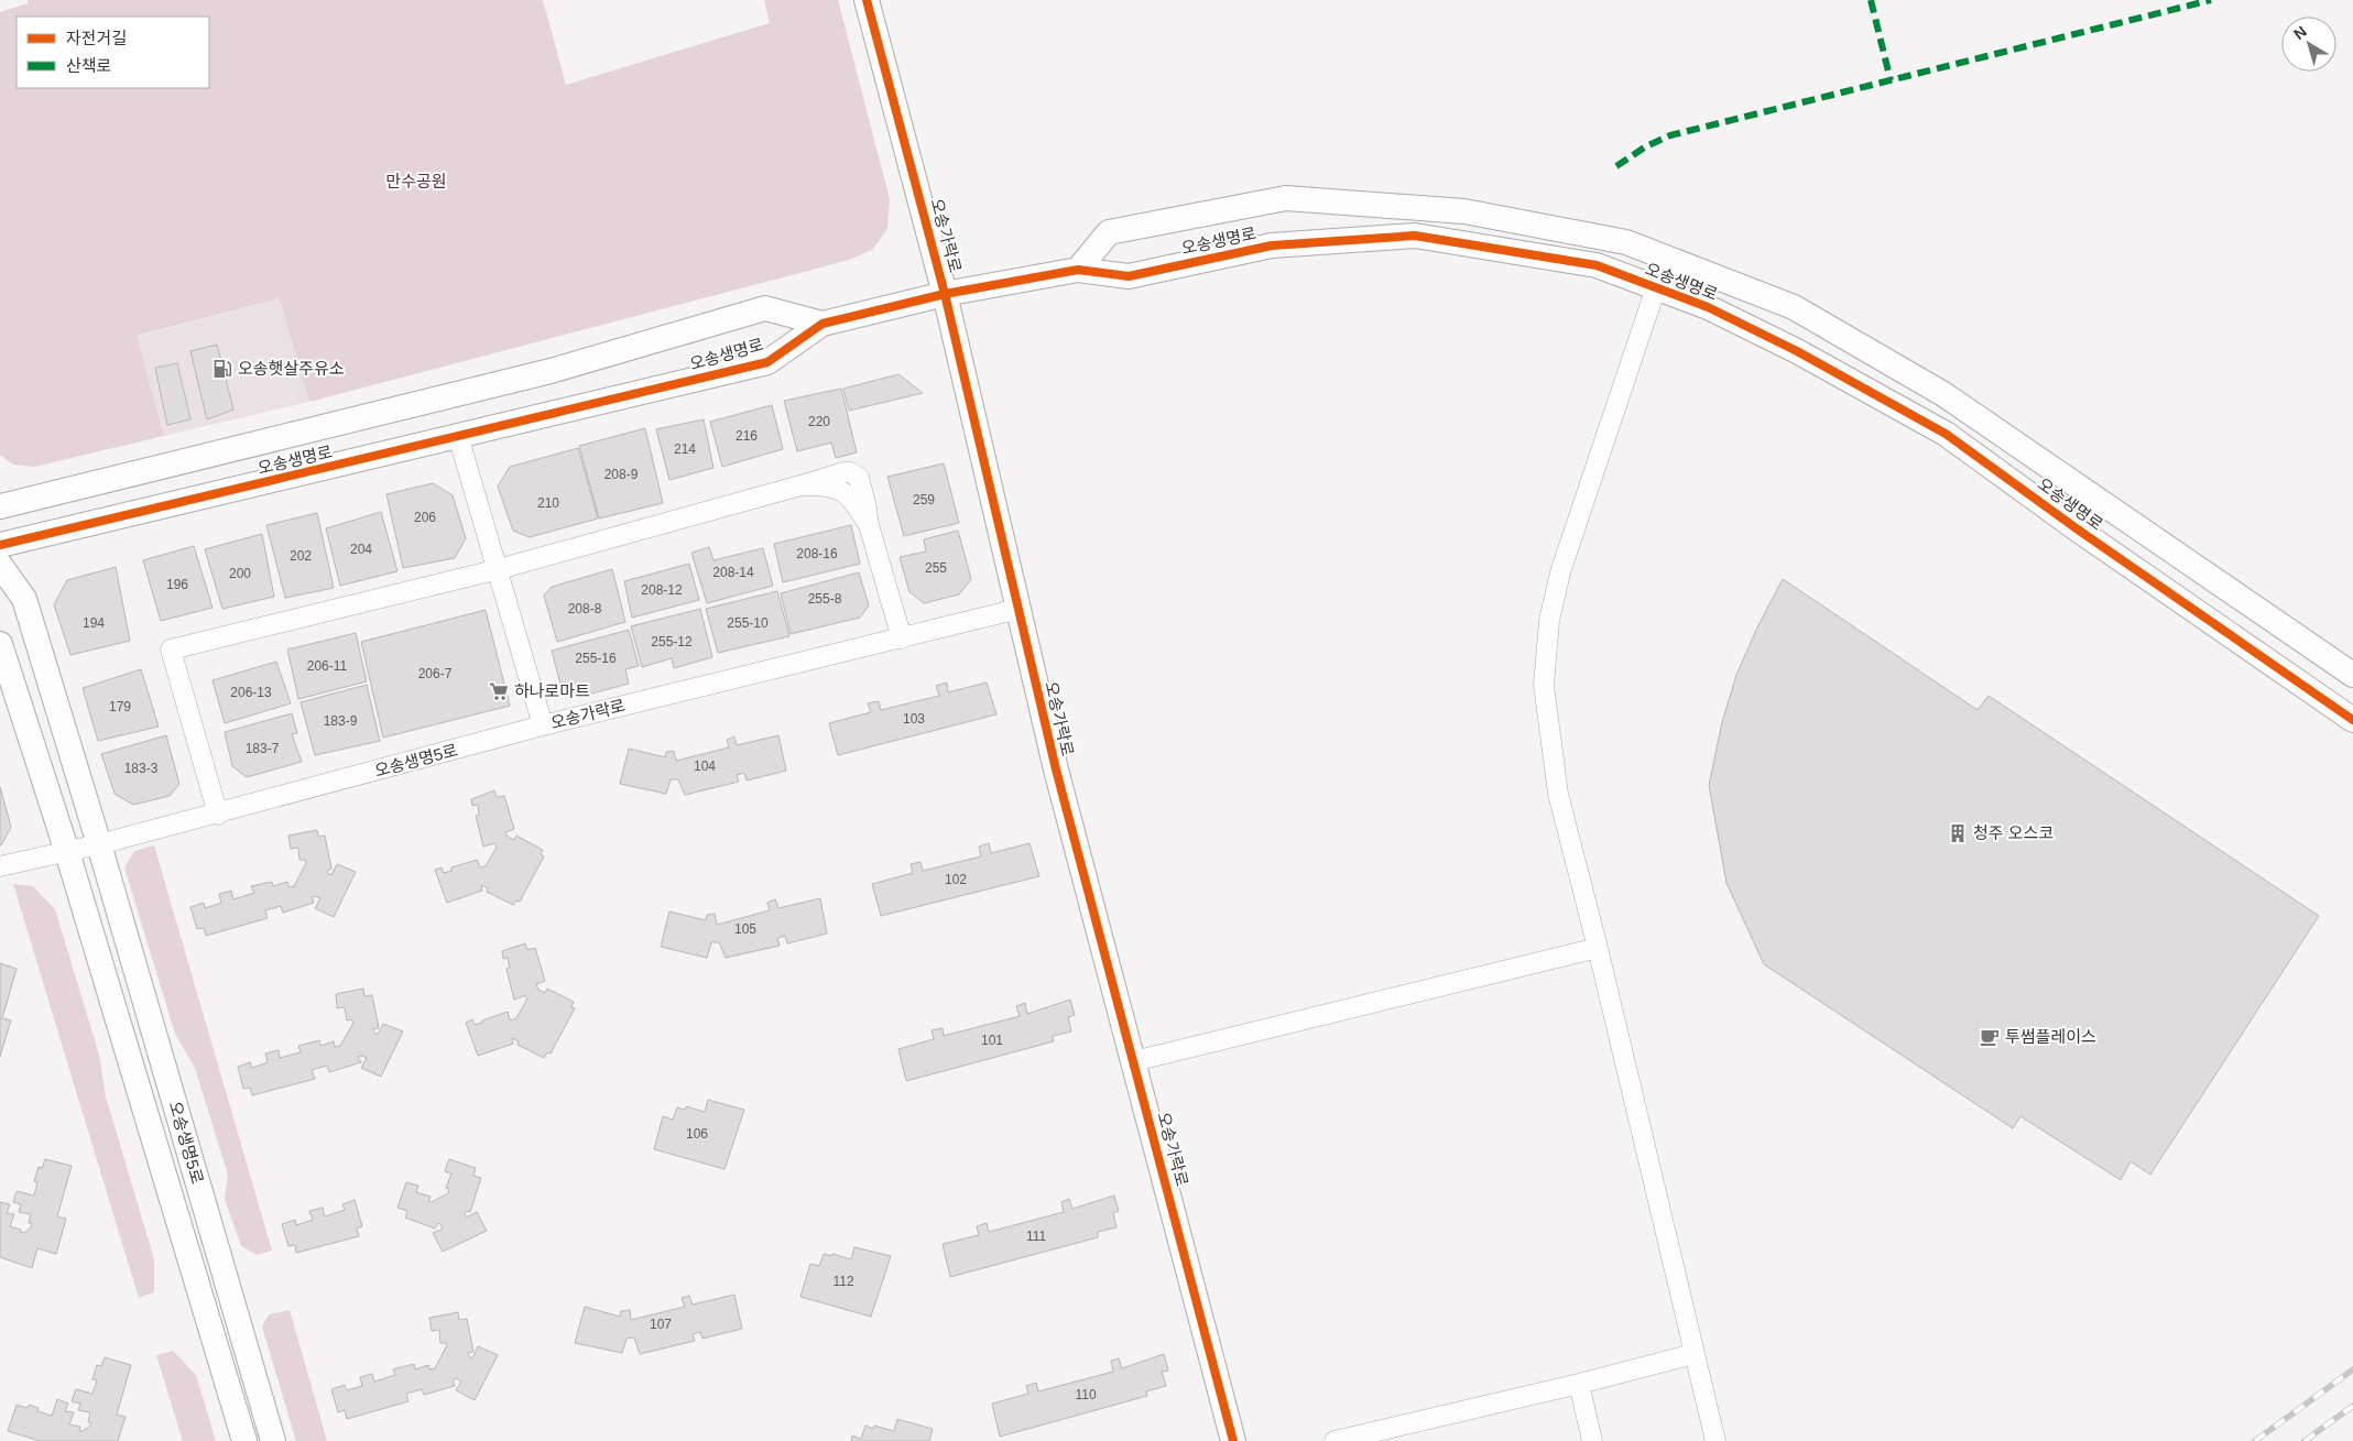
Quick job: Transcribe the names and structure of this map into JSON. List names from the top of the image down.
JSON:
{
  "streets": {
    "street": ["오송가락로", "오송생명로", "오송생명5로"]
  },
  "crossings": [
    ["오송가락로", "오송생명로"],
    ["오송가락로", "오송생명5로"]
  ],
  "parks": ["만수공원"],
  "places": {
    "fuel station": ["오송햇살주유소"],
    "supermarket": ["하나로마트"],
    "building": ["청주 오스코"],
    "cafe": ["투썸플레이스"]
  },
  "house_numbers": [
    "220",
    "216",
    "214",
    "208-9",
    "259",
    "210",
    "206",
    "204",
    "208-16",
    "202",
    "255",
    "208-14",
    "200",
    "196",
    "208-12",
    "255-8",
    "208-8",
    "194",
    "255-10",
    "255-12",
    "255-16",
    "206-11",
    "206-7",
    "206-13",
    "179",
    "103",
    "183-9",
    "183-7",
    "104",
    "183-3",
    "102",
    "105",
    "101",
    "106",
    "111",
    "112",
    "107",
    "110"
  ],
  "legend": ["자전거길", "산책로"],
  "north": "top left"
}
